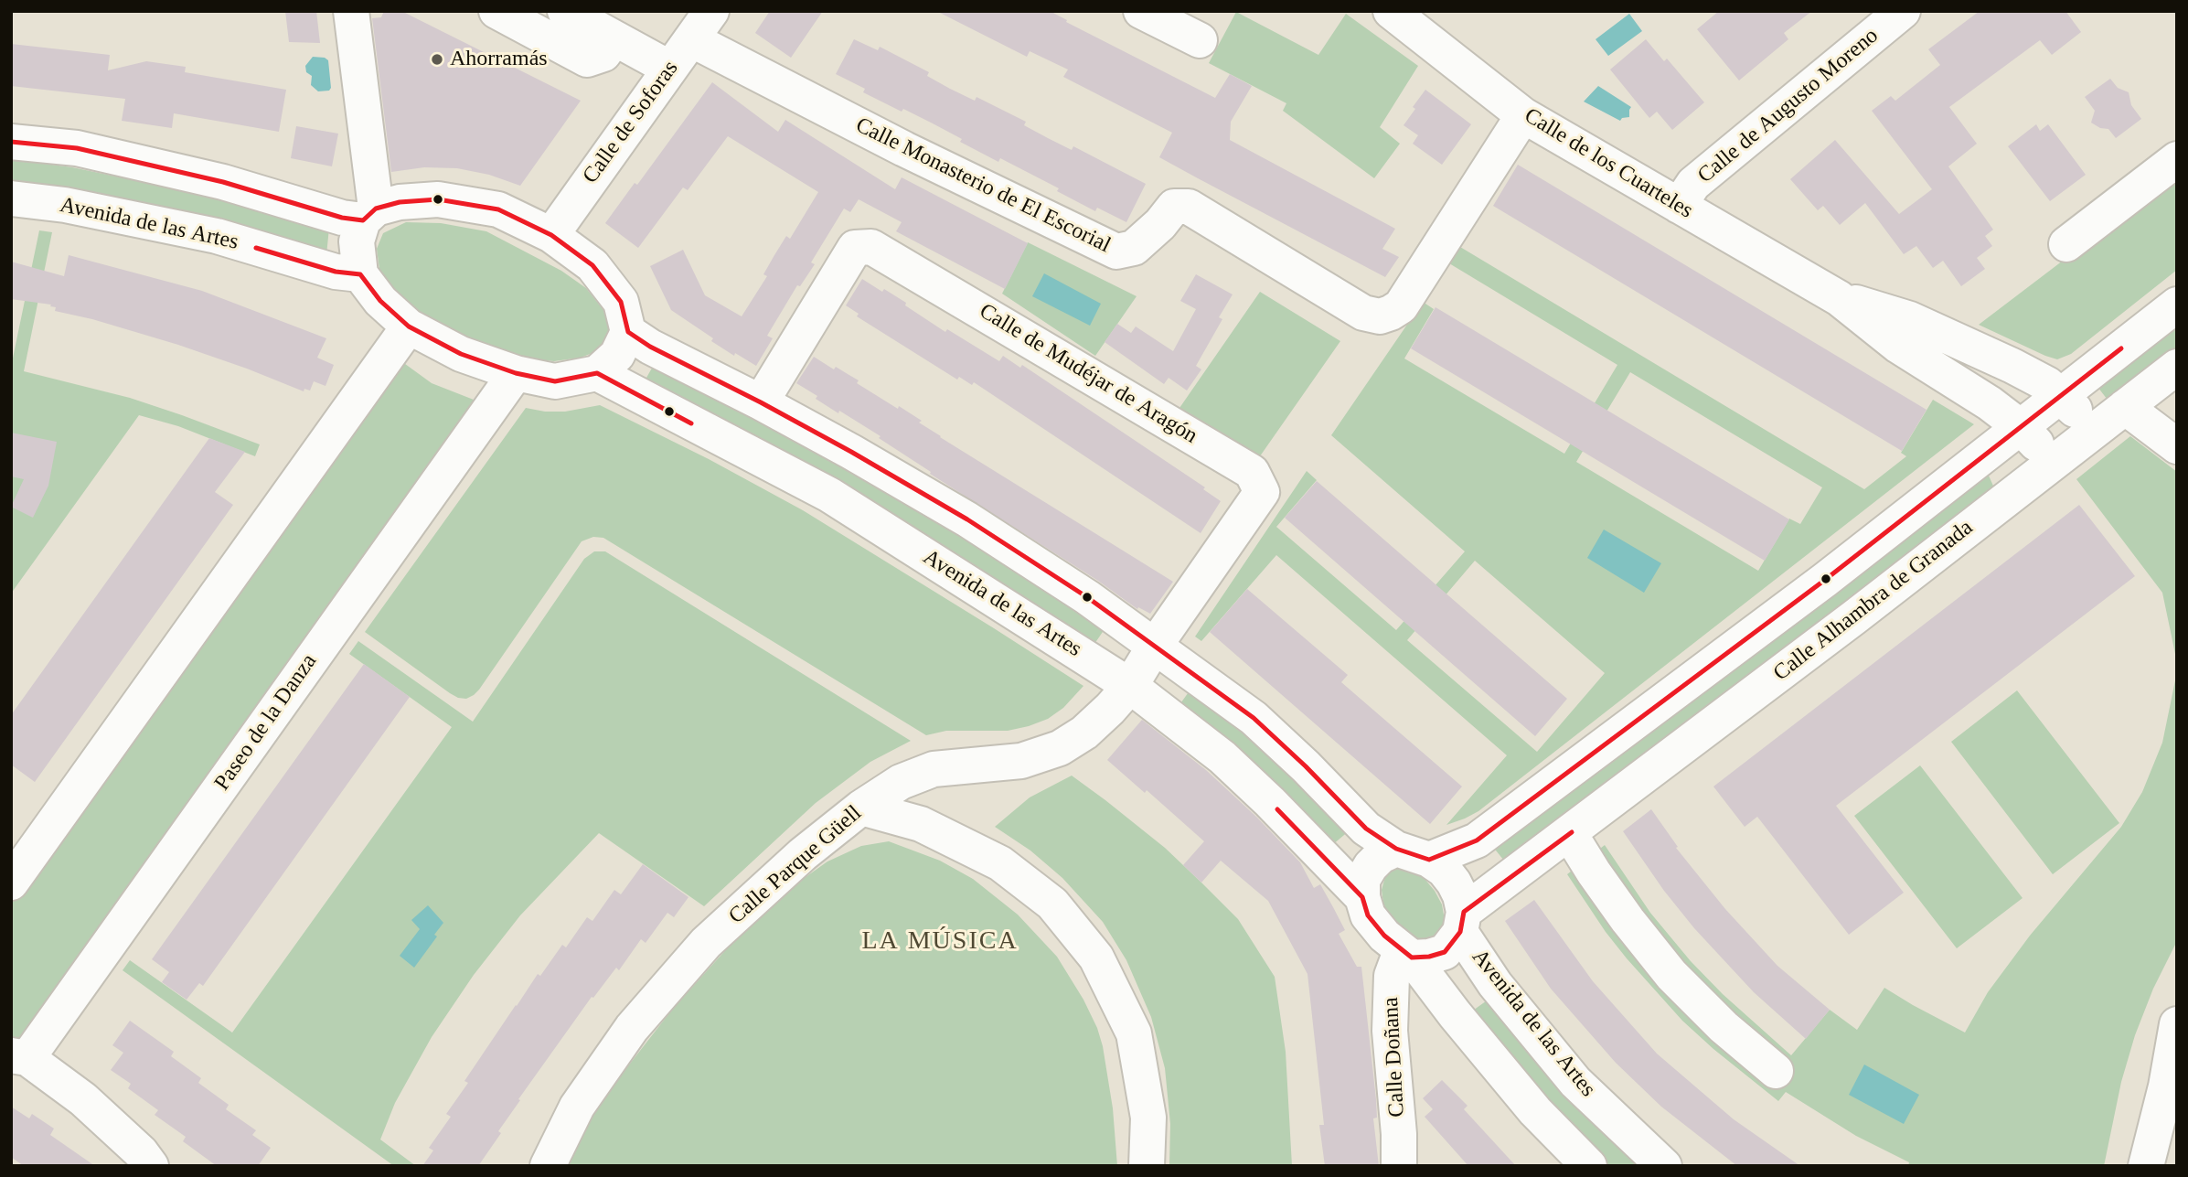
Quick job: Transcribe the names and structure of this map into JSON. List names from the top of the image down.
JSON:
{
  "streets": {
    "street": [
      "Calle de Augusto Moreno",
      "Calle de Soforas",
      "Calle de los Cuarteles",
      "Calle Monasterio de El Escorial",
      "Avenida de las Artes",
      "Calle de Mudéjar de Aragón",
      "Calle Alhambra de Granada",
      "Paseo de la Danza",
      "Calle Parque Güell",
      "Calle Doñana"
    ]
  },
  "crossings": [
    ["Calle de Augusto Moreno", "Calle de los Cuarteles"],
    ["Calle de Soforas", "Calle Monasterio de El Escorial"],
    ["Calle de los Cuarteles", "Calle Monasterio de El Escorial"],
    ["Calle de los Cuarteles", "Calle Alhambra de Granada"],
    ["Avenida de las Artes", "Calle de Mudéjar de Aragón"],
    ["Avenida de las Artes", "Calle Alhambra de Granada"],
    ["Avenida de las Artes", "Calle Parque Güell"],
    ["Avenida de las Artes", "Calle Doñana"],
    ["Calle de Mudéjar de Aragón", "Calle Parque Güell"],
    ["Calle Alhambra de Granada", "Calle Doñana"]
  ],
  "districts": ["LA MÚSICA"],
  "places": ["Ahorramás"]
}
